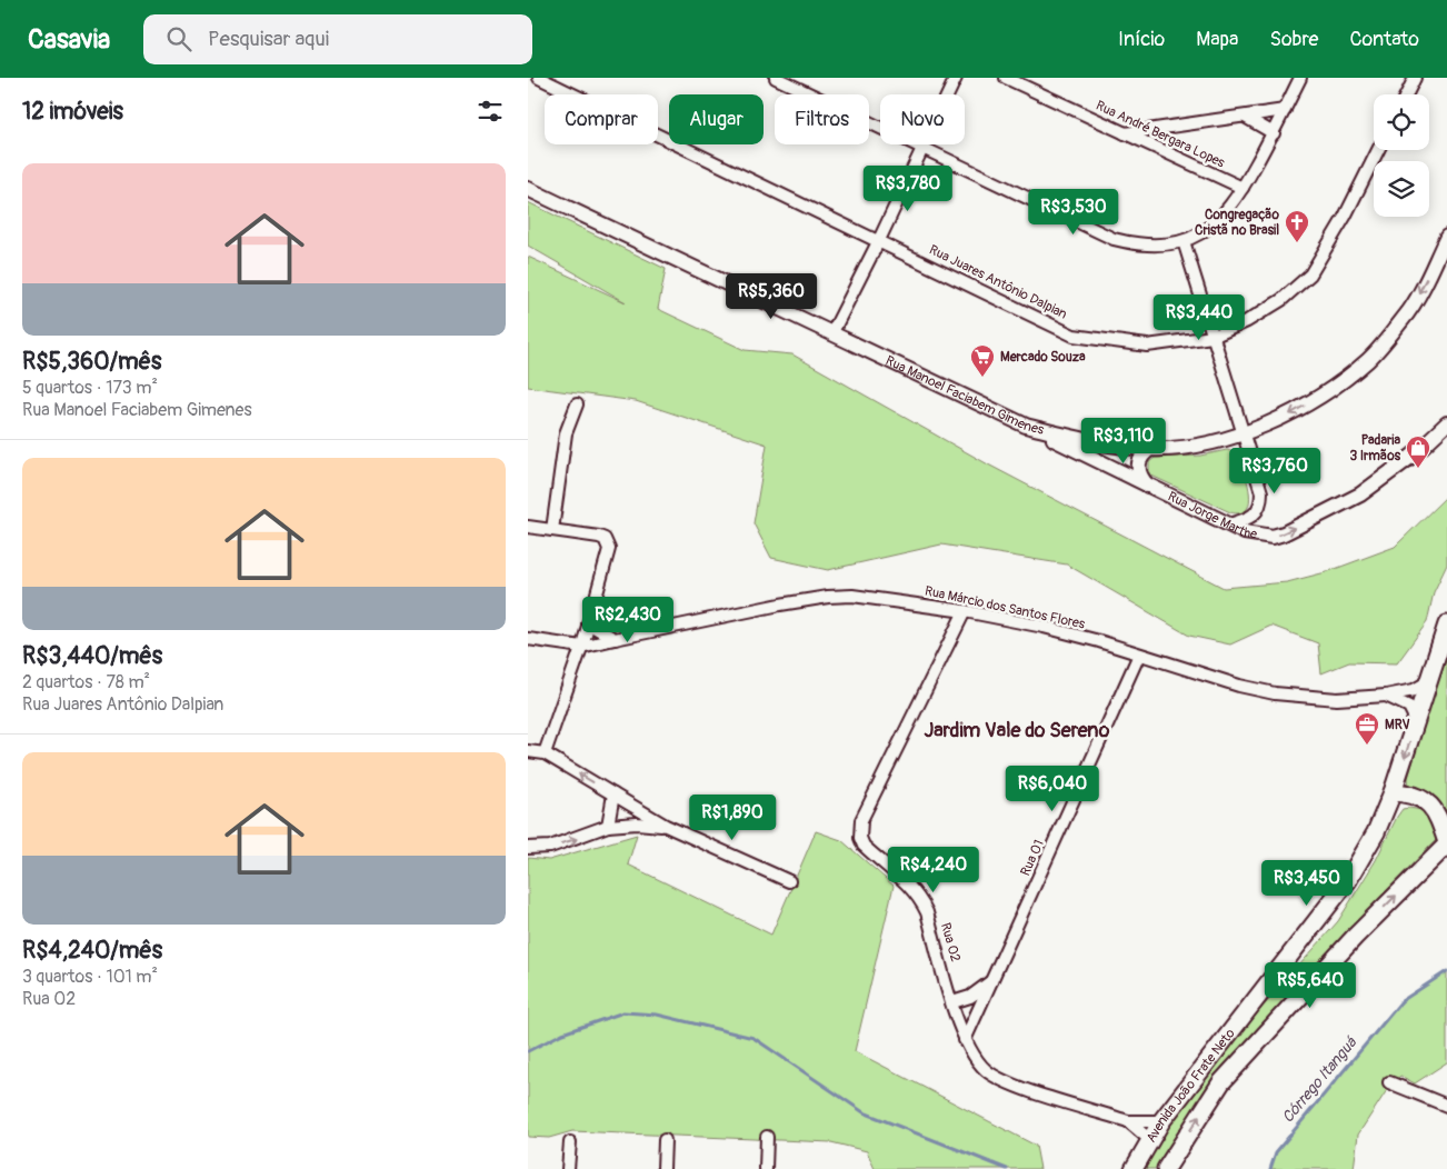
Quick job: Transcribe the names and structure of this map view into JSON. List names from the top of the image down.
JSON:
{
  "streets": {
    "main road": ["Avenida João Frate Neto"],
    "street": [
      "Rua André Bergara Lopes",
      "Rua Juares Antônio Dalpian",
      "Rua Manoel Faciabem Gimenes",
      "Rua Jorge Marthe",
      "Rua Márcio dos Santos Flores",
      "Rua 01",
      "Rua 02"
    ]
  },
  "crossings": [
    ["Rua Manoel Faciabem Gimenes", "Rua Jorge Marthe"],
    ["Rua Márcio dos Santos Flores", "Rua 01"],
    ["Rua Márcio dos Santos Flores", "Rua 02"],
    ["Rua Márcio dos Santos Flores", "Avenida João Frate Neto"],
    ["Rua 01", "Rua 02"],
    ["Rua 02", "Avenida João Frate Neto"]
  ],
  "one_way": ["Rua Jorge Marthe"],
  "districts": ["Jardim Vale do Sereno"],
  "water": ["Córrego Itanguá"],
  "places": {
    "church": ["Congregação Cristã no Brasil"],
    "supermarket": ["Mercado Souza"],
    "shop": ["Padaria 3 Irmãos"],
    "office": ["MRV"]
  },
  "page": {
    "header": "Casavia",
    "search": "Pesquisar aqui",
    "nav": [
      "Início",
      "Mapa",
      "Sobre",
      "Contato"
    ],
    "heading": "12 imóveis",
    "chip": [
      "Comprar",
      "Alugar",
      "Filtros",
      "Novo"
    ],
    "list": [
      {
        "name": "R$5,360/mês",
        "note": "5 quartos · 173 m² · Rua Manoel Faciabem Gimenes"
      },
      {
        "name": "R$3,440/mês",
        "note": "2 quartos · 78 m² · Rua Juares Antônio Dalpian"
      },
      {
        "name": "R$4,240/mês",
        "note": "3 quartos · 101 m² · Rua 02"
      }
    ],
    "price": [
      "R$3,780",
      "R$3,530",
      "R$5,360",
      "R$3,440",
      "R$3,110",
      "R$3,760",
      "R$2,430",
      "R$6,040",
      "R$1,890",
      "R$4,240",
      "R$3,450",
      "R$5,640"
    ]
  }
}
